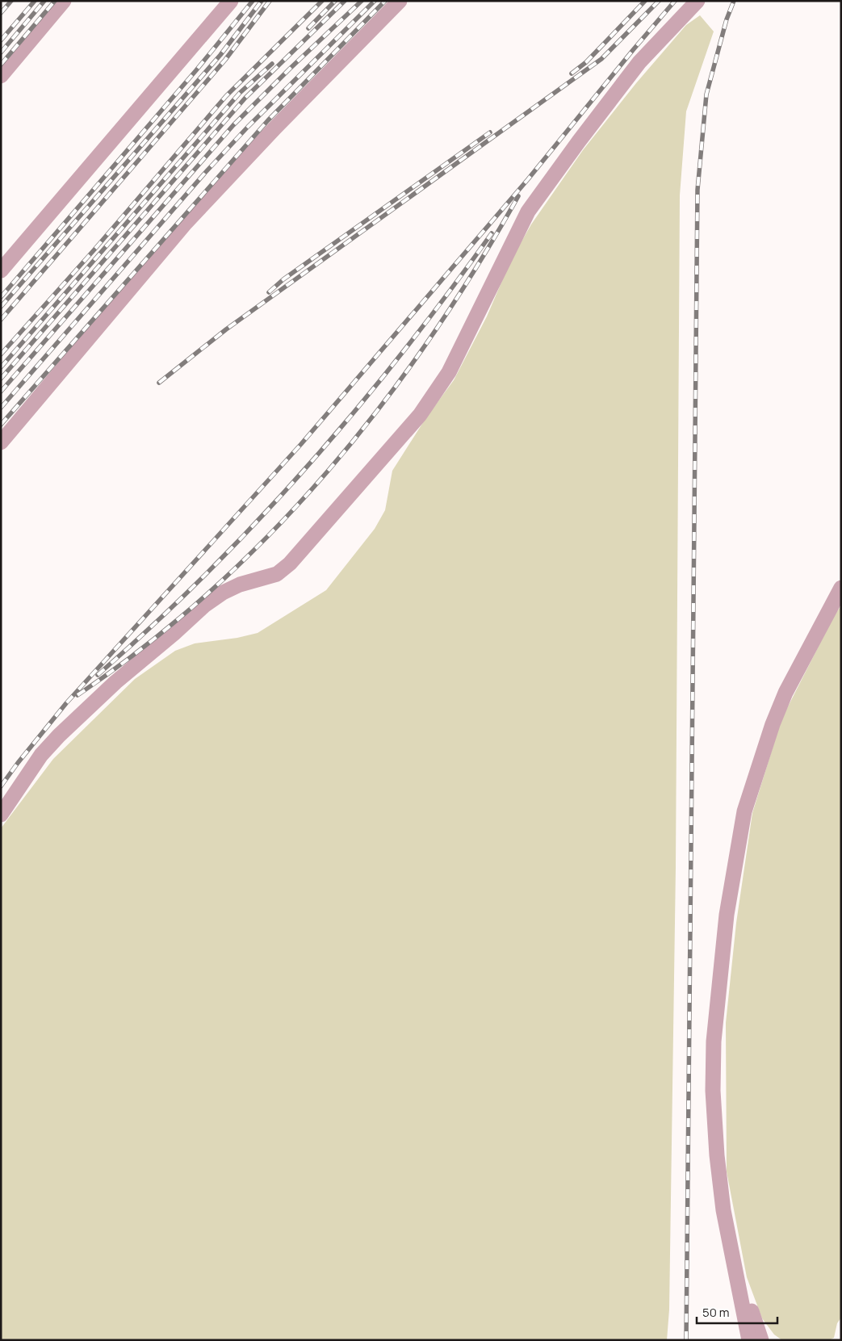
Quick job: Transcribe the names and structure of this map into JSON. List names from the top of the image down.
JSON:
{
  "scale_bar": "50 m"
}
